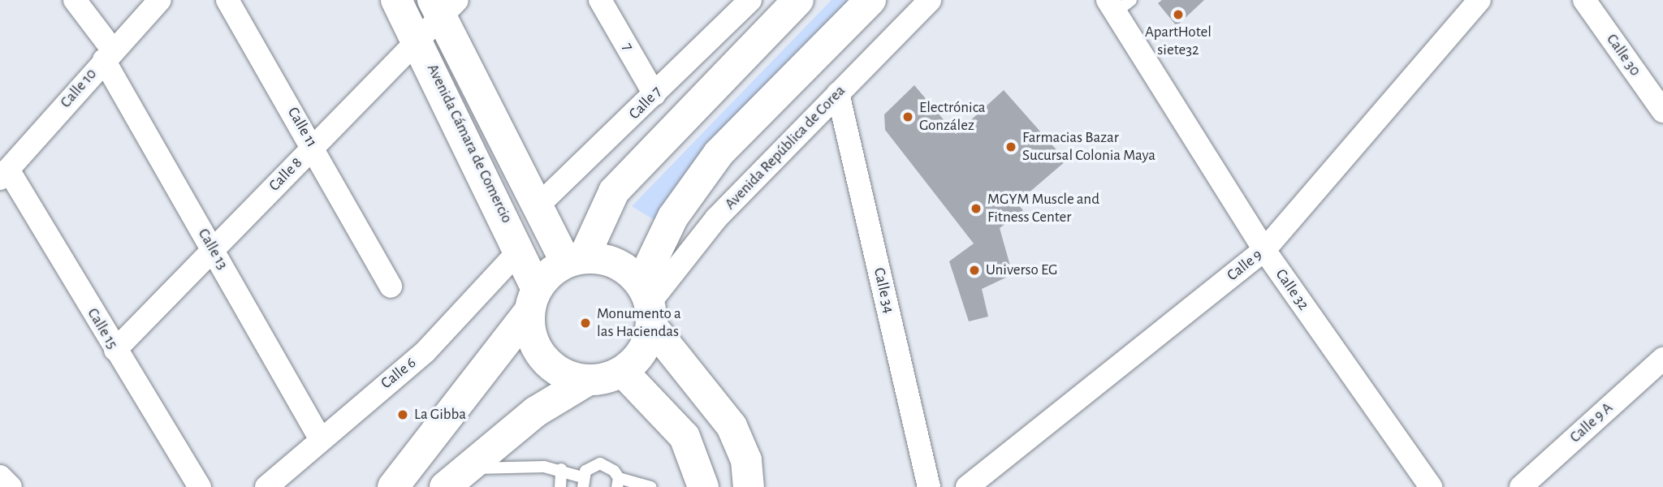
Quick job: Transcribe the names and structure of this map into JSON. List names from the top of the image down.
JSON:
{
  "streets": {
    "main road": ["Avenida Cámara de Comercio"],
    "street": [
      "7",
      "Calle 30",
      "Calle 10",
      "Calle 7",
      "Calle 11",
      "Avenida República de Corea",
      "Calle 8",
      "Calle 13",
      "Calle 9",
      "Calle 32",
      "Calle 34",
      "Calle 15",
      "Calle 6",
      "Calle 9 A"
    ]
  },
  "crossings": [
    ["7", "Calle 7"],
    ["Calle 10", "Calle 13"],
    ["Calle 10", "Calle 15"],
    ["Calle 7", "Avenida Cámara de Comercio"],
    ["Calle 11", "Calle 8"],
    ["Avenida Cámara de Comercio", "Avenida República de Corea"],
    ["Avenida Cámara de Comercio", "Calle 8"],
    ["Avenida Cámara de Comercio", "Calle 6"],
    ["Avenida República de Corea", "Calle 34"],
    ["Calle 8", "Calle 13"],
    ["Calle 8", "Calle 15"],
    ["Calle 13", "Calle 6"],
    ["Calle 9", "Calle 32"]
  ],
  "places": [
    "ApartHotel siete32",
    "Electrónica González",
    "Farmacias Bazar Sucursal Colonia Maya",
    "MGYM Muscle and Fitness Center",
    "Universo EG",
    "Monumento a las Haciendas",
    "La Gibba"
  ]
}
